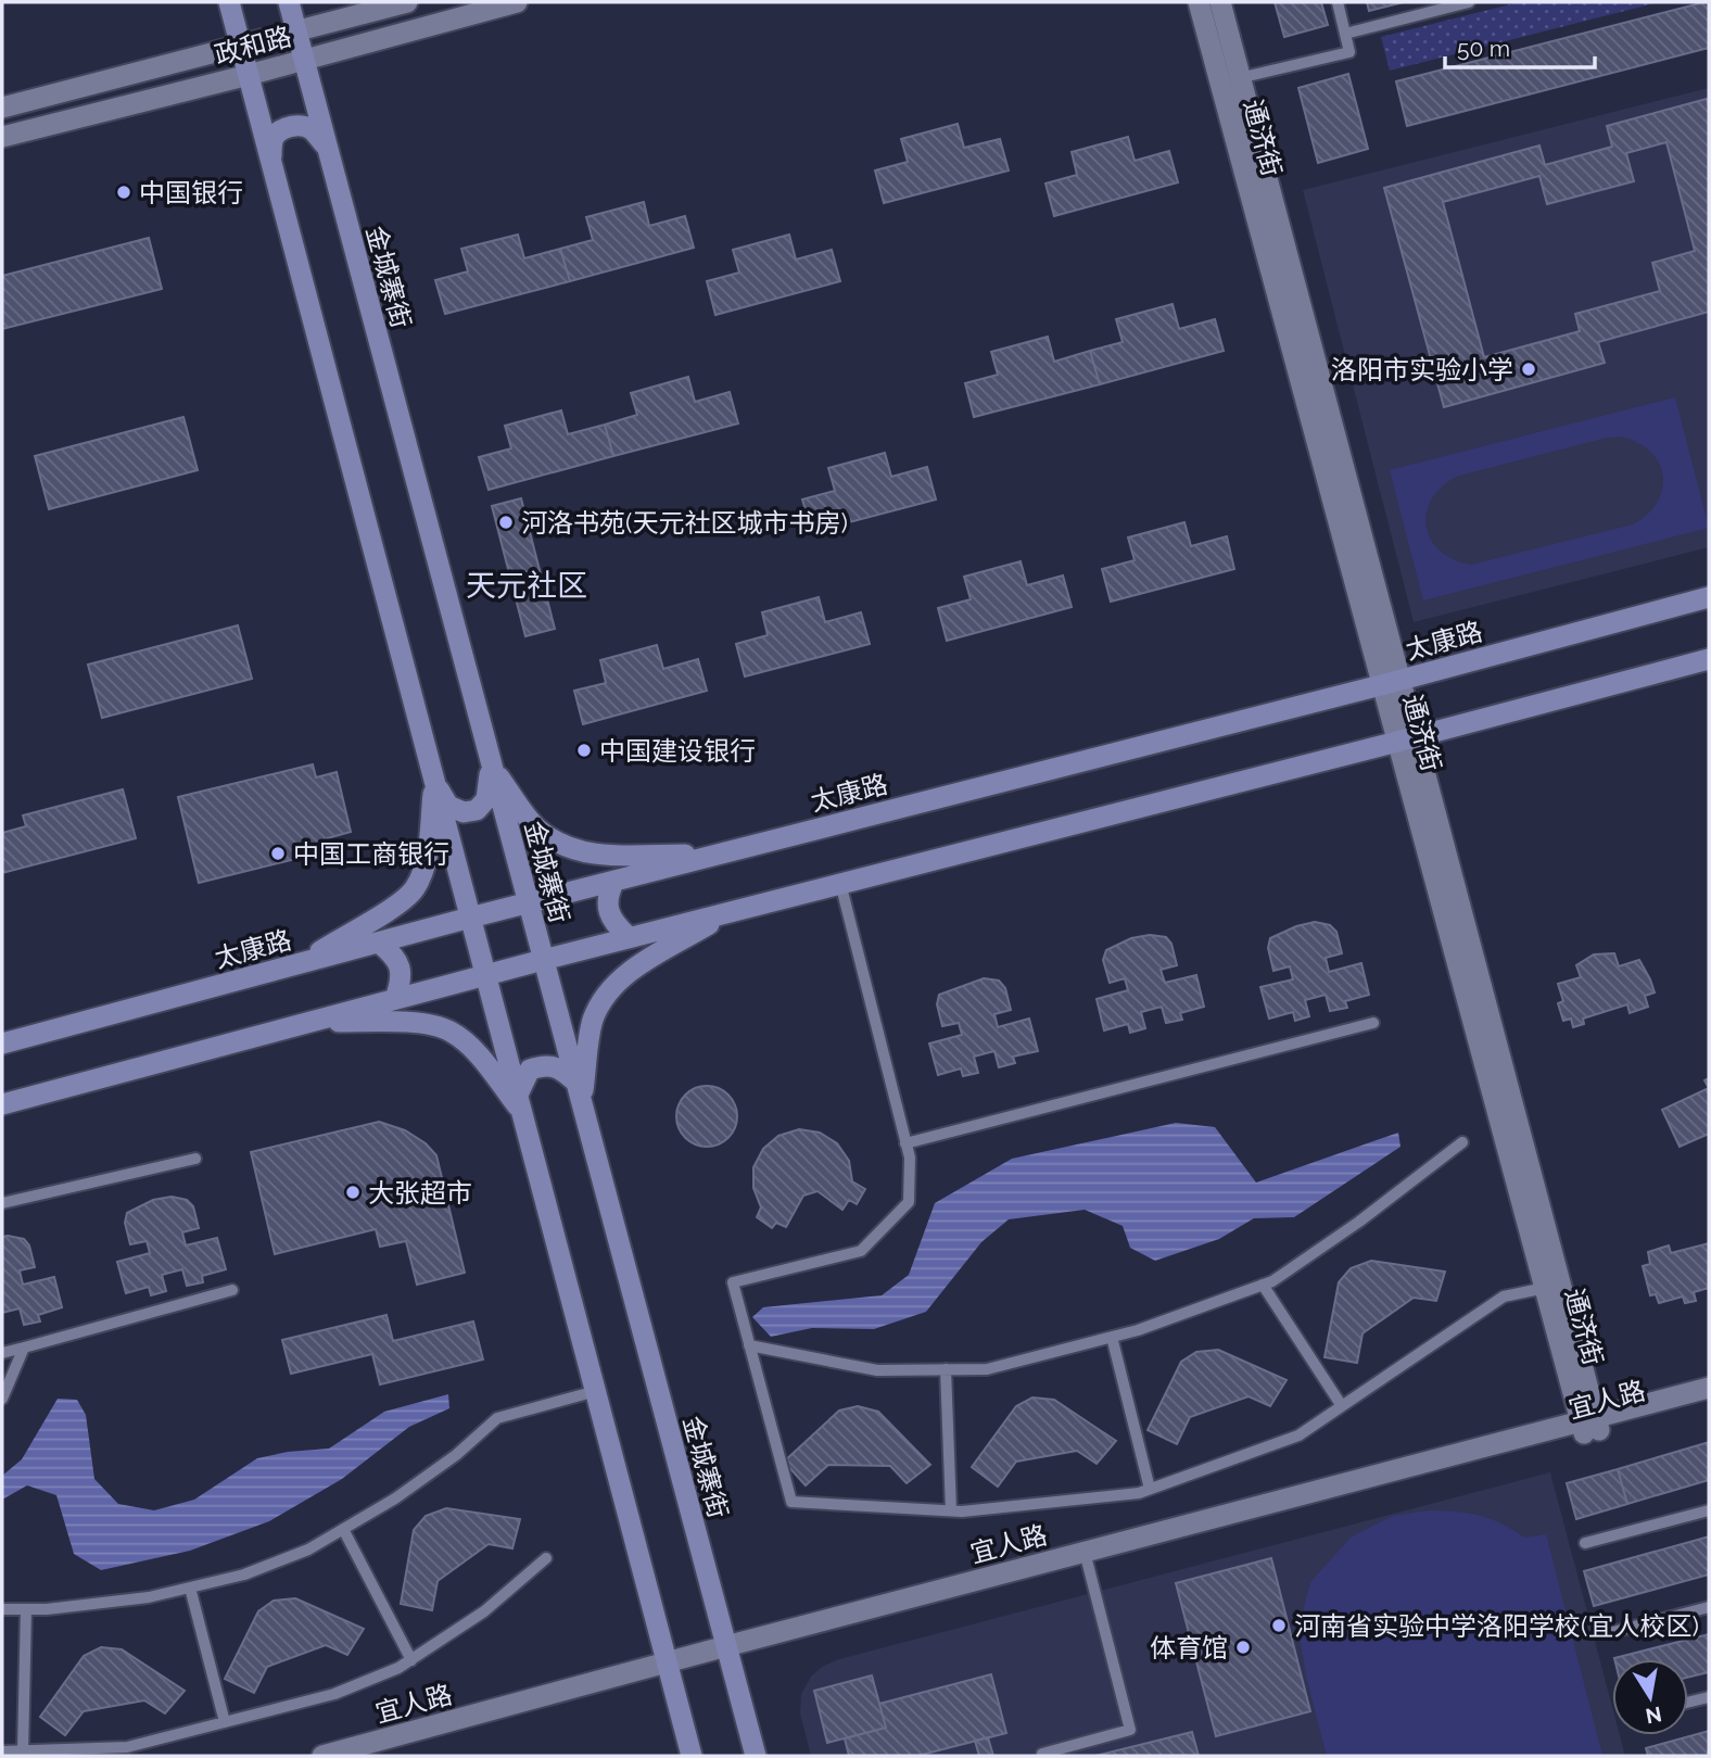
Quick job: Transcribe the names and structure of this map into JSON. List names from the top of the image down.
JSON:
{
  "streets": {
    "main road": ["金城寨街", "太康路"],
    "street": ["政和路", "通济街", "宜人路"]
  },
  "crossings": [
    ["政和路", "金城寨街"],
    ["通济街", "太康路"],
    ["通济街", "宜人路"],
    ["金城寨街", "太康路"],
    ["金城寨街", "宜人路"]
  ],
  "districts": ["天元社区"],
  "places": [
    "中国银行",
    "洛阳市实验小学",
    "河洛书苑(天元社区城市书房)",
    "中国建设银行",
    "中国工商银行",
    "大张超市",
    "河南省实验中学洛阳学校(宜人校区)",
    "体育馆"
  ],
  "scale_bar": "50 m",
  "north": "bottom"
}
